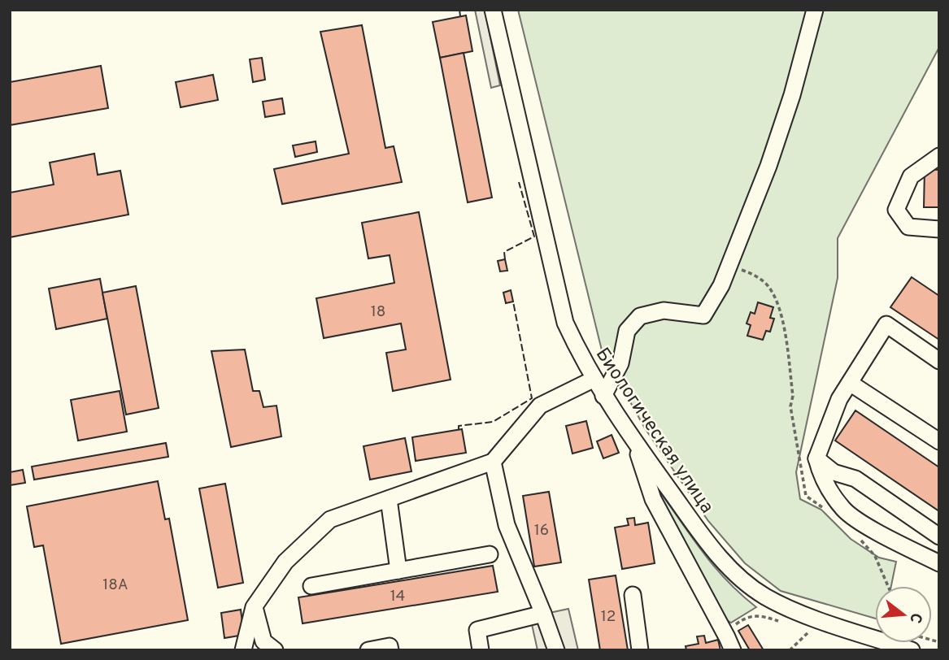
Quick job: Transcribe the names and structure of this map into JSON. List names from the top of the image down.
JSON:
{
  "streets": {
    "street": ["Биологическая улица"]
  },
  "house_numbers": [
    "18",
    "16",
    "18А",
    "14",
    "12"
  ],
  "north": "right"
}
